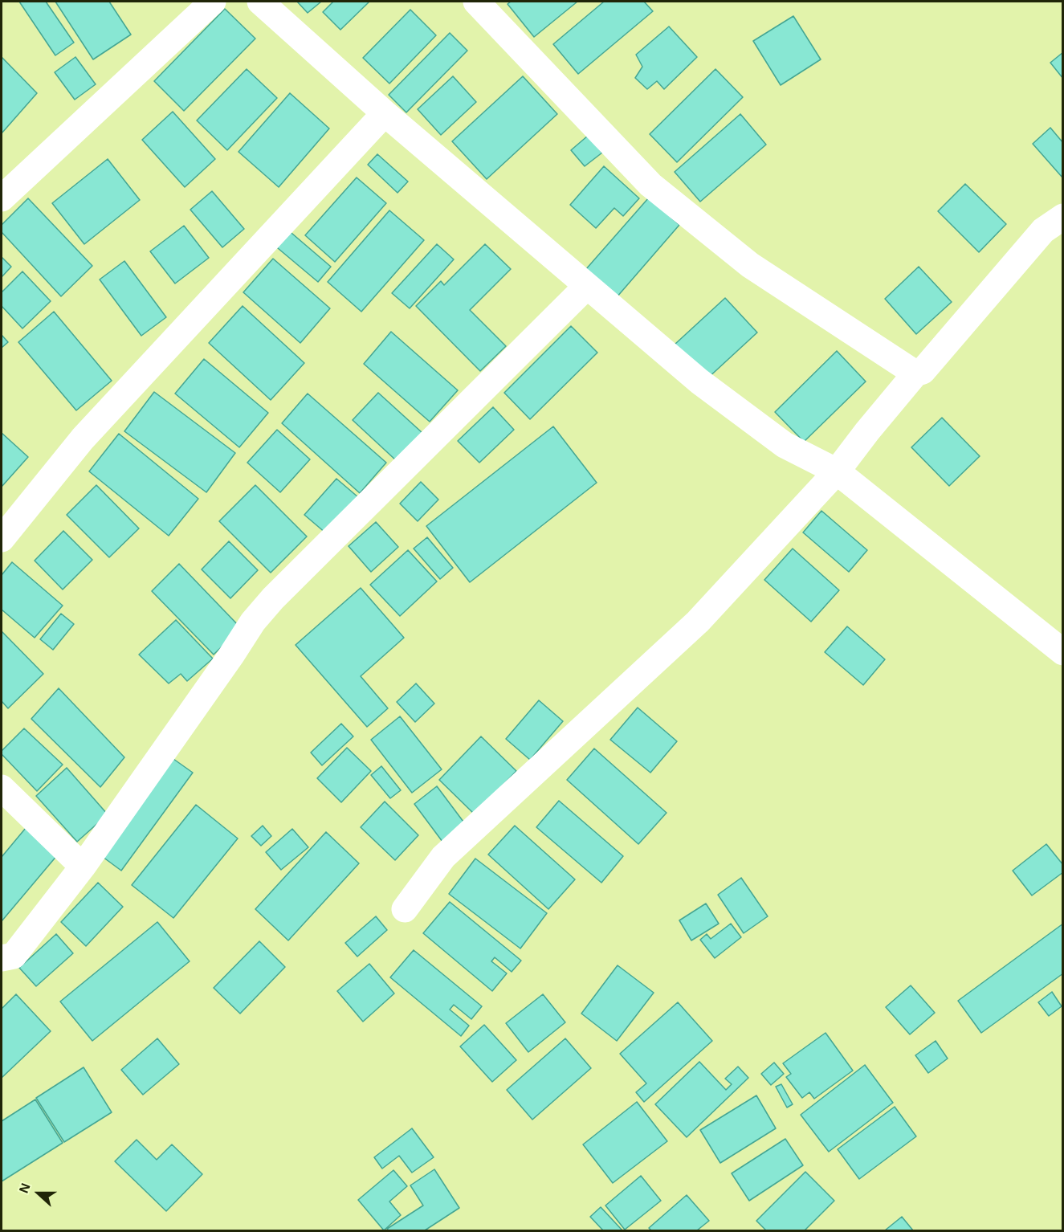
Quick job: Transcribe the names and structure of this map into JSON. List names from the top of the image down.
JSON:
{
  "north": "left"
}
